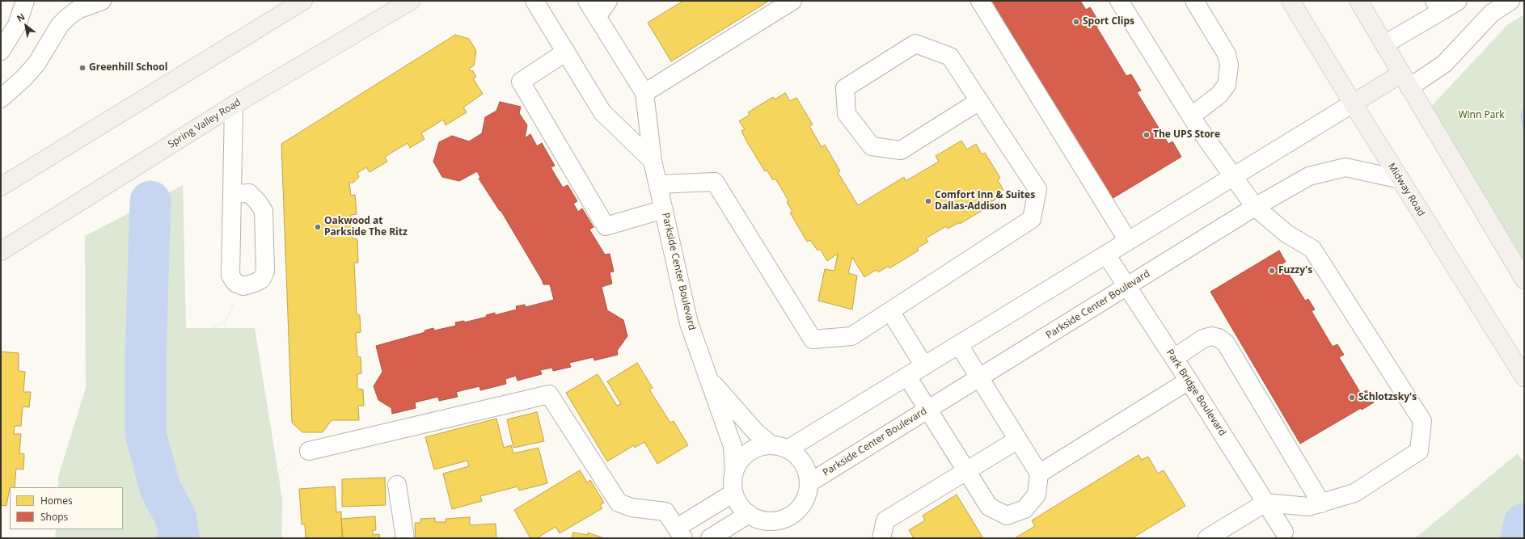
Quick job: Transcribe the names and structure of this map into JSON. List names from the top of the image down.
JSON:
{
  "streets": {
    "main road": ["Spring Valley Road", "Midway Road"],
    "street": ["Parkside Center Boulevard", "Park Bridge Boulevard"]
  },
  "crossings": [
    ["Midway Road", "Parkside Center Boulevard"],
    ["Parkside Center Boulevard", "Park Bridge Boulevard"]
  ],
  "parks": ["Winn Park"],
  "places": [
    "Sport Clips",
    "Greenhill School",
    "The UPS Store",
    "Comfort Inn & Suites Dallas-Addison",
    "Oakwood at Parkside The Ritz",
    "Fuzzy's",
    "Schlotzsky's"
  ],
  "legend": ["Homes", "Shops"],
  "north": "top left"
}
